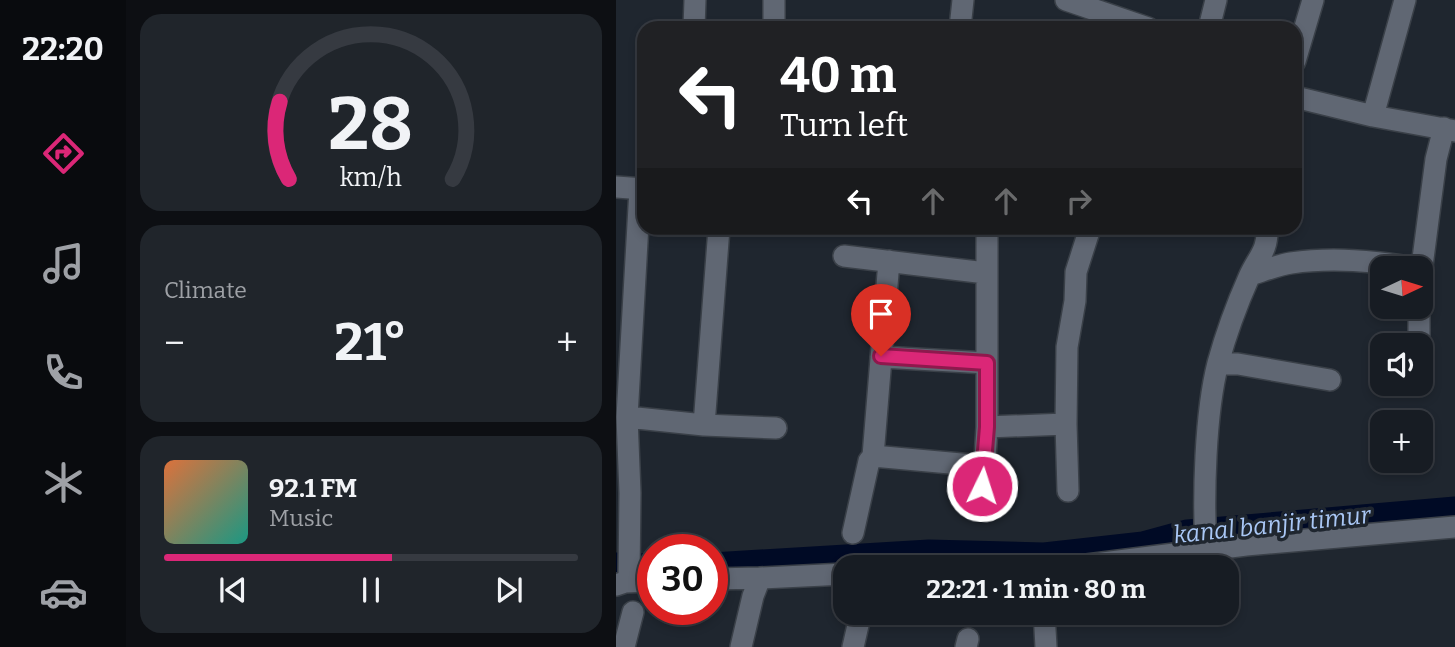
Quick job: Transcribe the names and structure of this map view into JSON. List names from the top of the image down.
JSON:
{
  "water": ["kanal banjir timur"],
  "north": "right",
  "page": {
    "tabs": "22:20",
    "turn": ["40 m", "Turn left"],
    "tile": "Climate",
    "map_buttons": "+",
    "heat": ["−", "21°", "+"],
    "song": ["92.1 FM", "Music"],
    "limit": "30",
    "trip": "22:21 · 1 min · 80 m",
    "gauge": ["28", "km/h"]
  }
}
